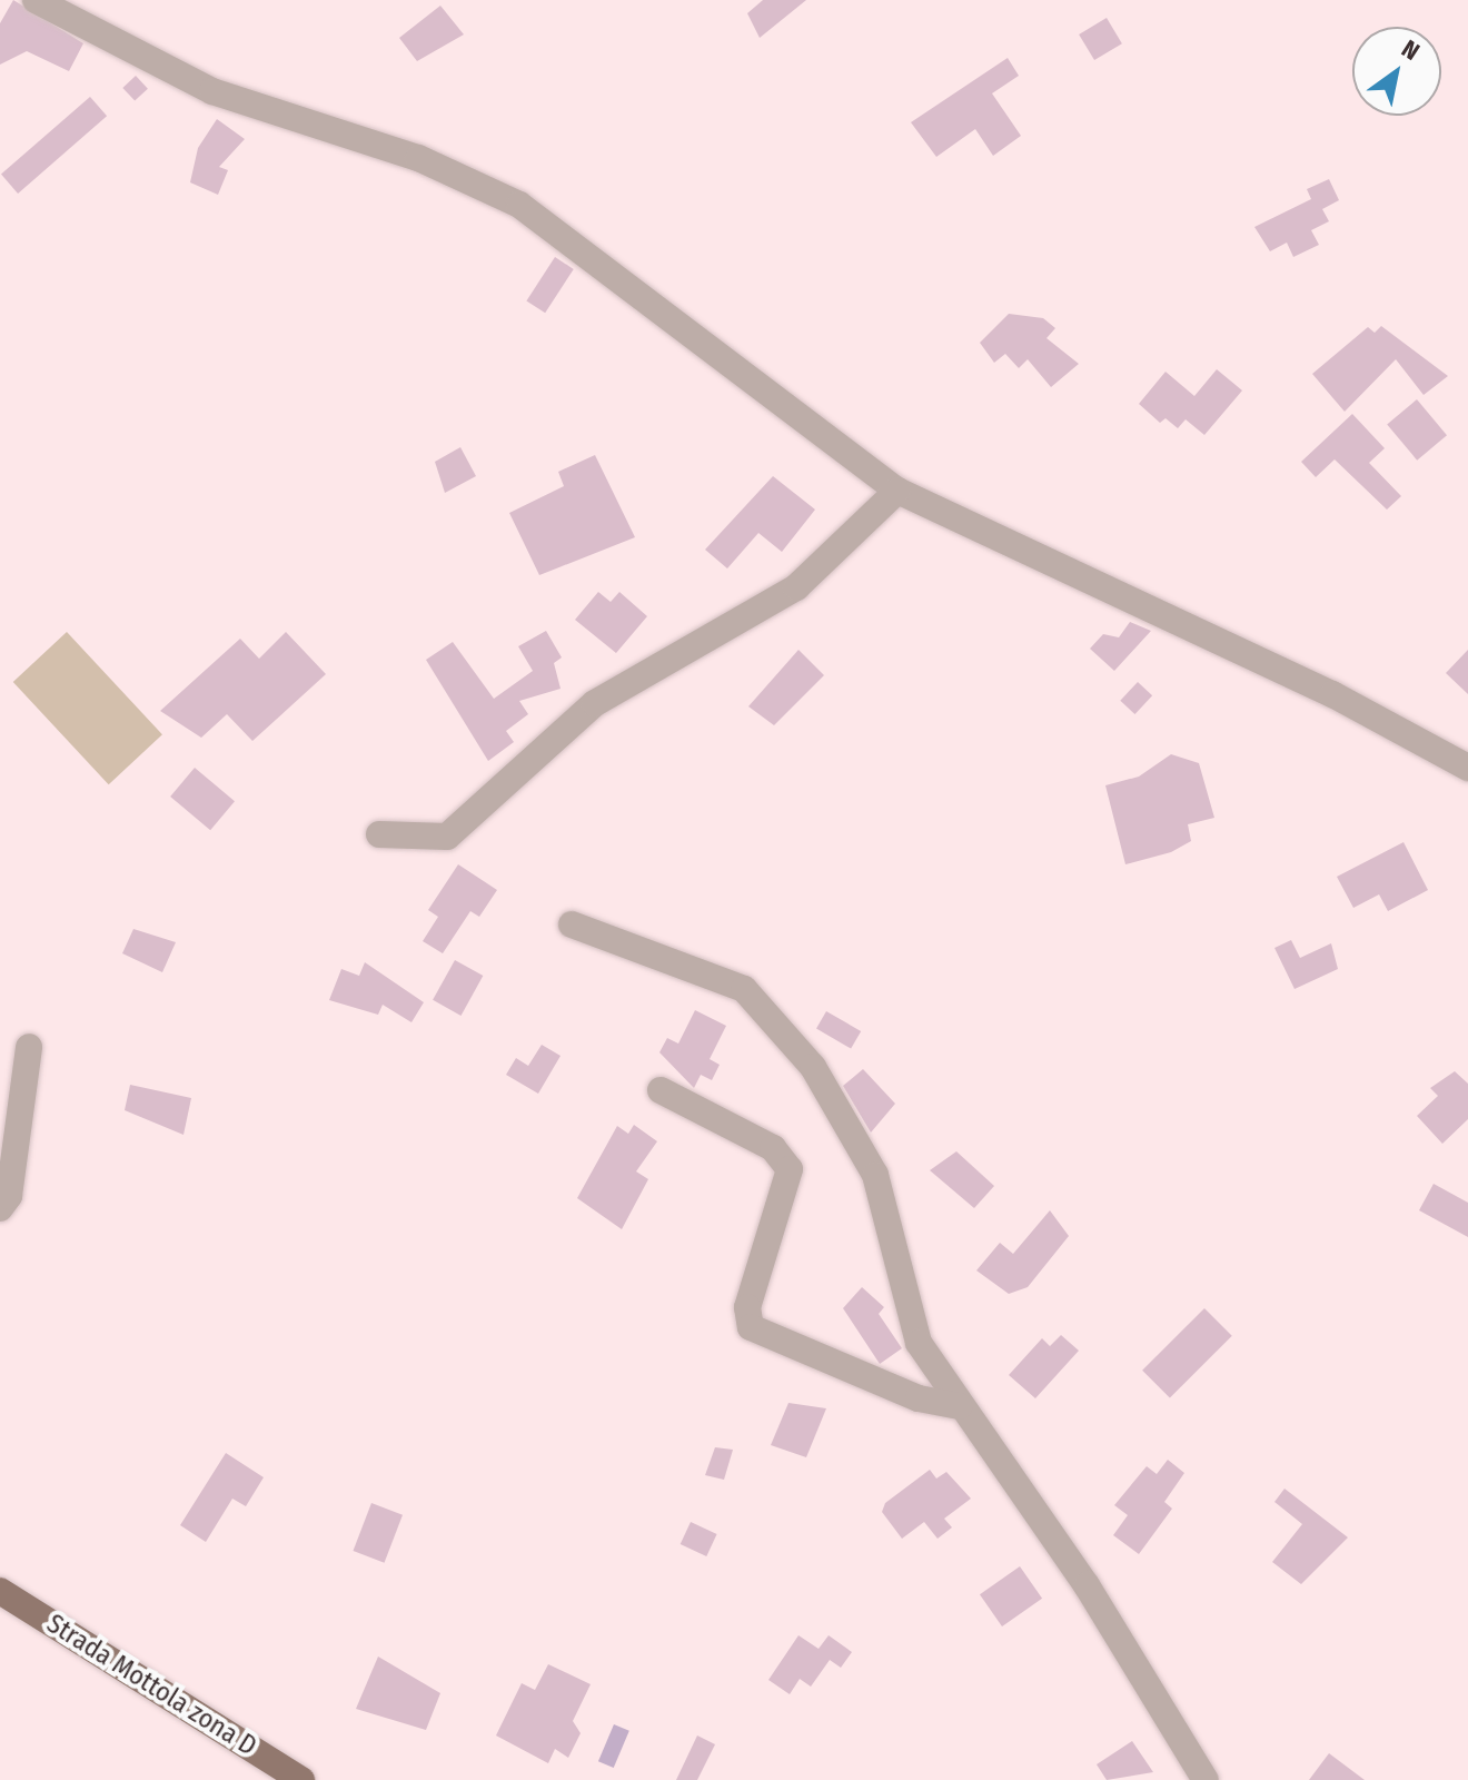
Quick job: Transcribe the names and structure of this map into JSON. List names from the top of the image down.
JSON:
{
  "streets": {
    "main road": ["Strada Mottola zona D"]
  },
  "north": "top right"
}
